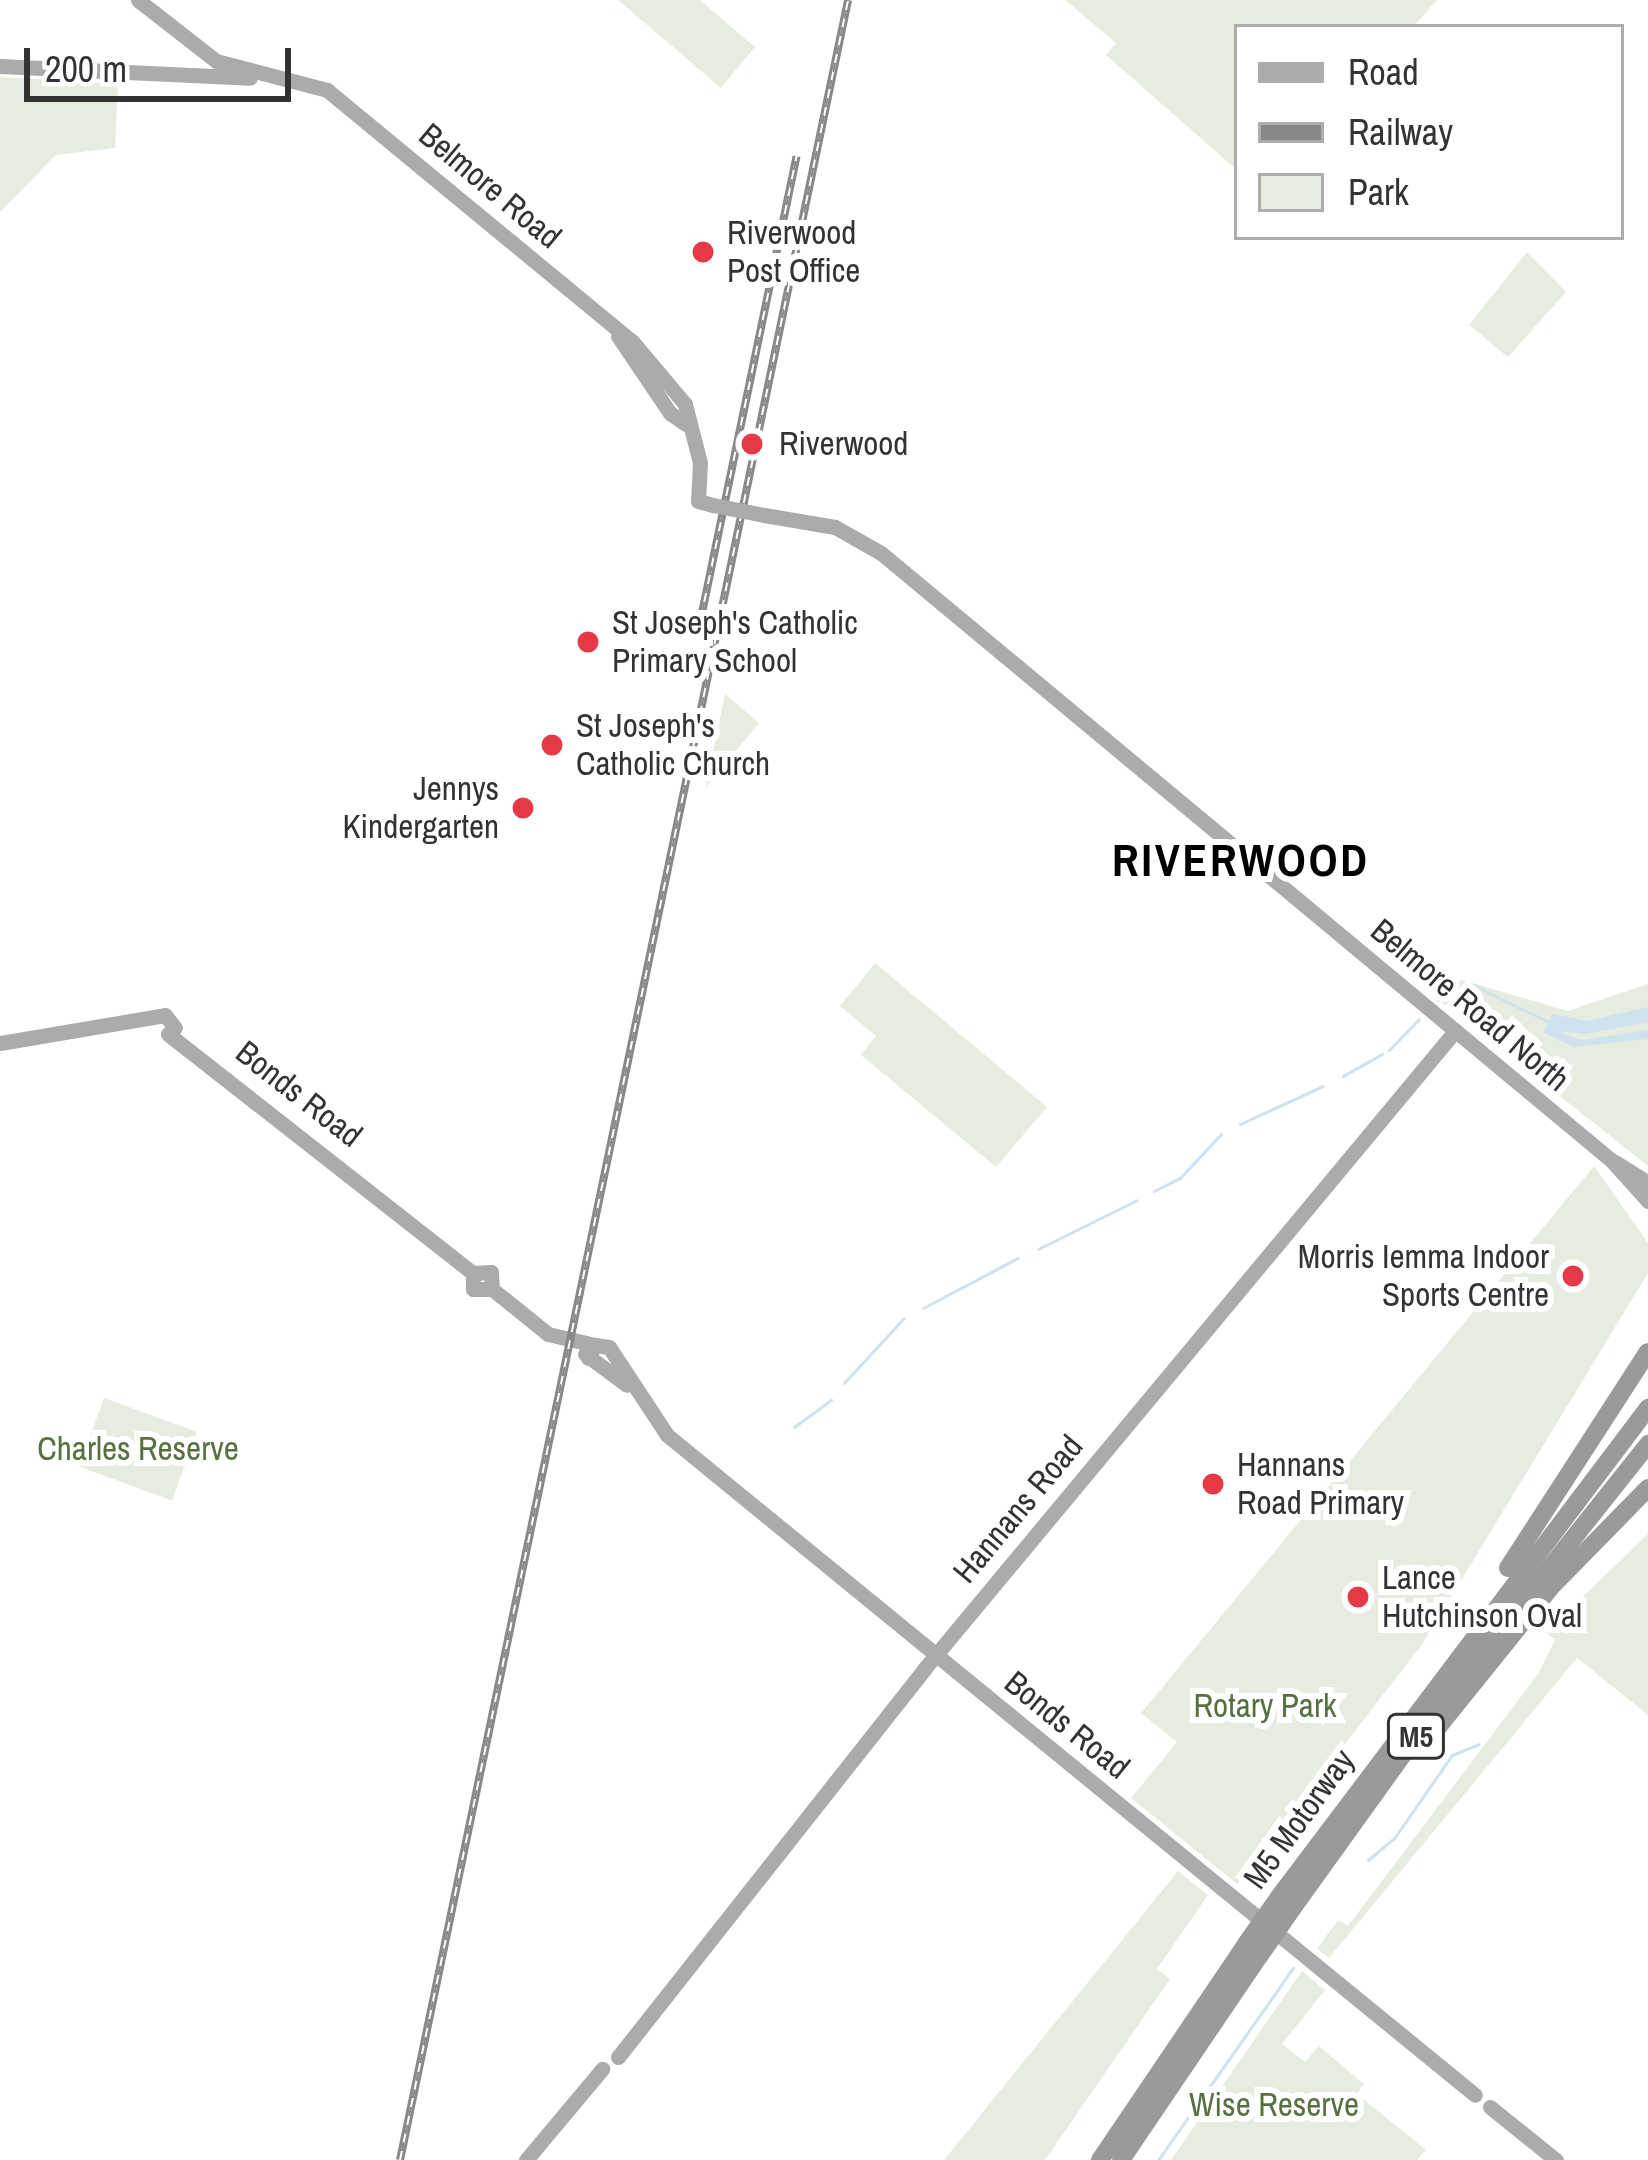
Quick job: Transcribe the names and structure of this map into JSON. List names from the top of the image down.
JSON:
{
  "streets": {
    "highway": ["M5", "M5 Motorway"],
    "main road": [
      "Belmore Road",
      "Belmore Road North",
      "Bonds Road",
      "Hannans Road"
    ]
  },
  "crossings": [
    ["Belmore Road", "Belmore Road North"],
    ["Belmore Road North", "Hannans Road"],
    ["Bonds Road", "Hannans Road"],
    ["M5", "M5 Motorway"]
  ],
  "districts": ["RIVERWOOD"],
  "parks": ["Charles Reserve", "Rotary Park", "Wise Reserve"],
  "places": [
    "Riverwood Post Office",
    "Riverwood",
    "St Joseph's Catholic Primary School",
    "St Joseph's Catholic Church",
    "Jennys Kindergarten",
    "Morris Iemma Indoor Sports Centre",
    "Hannans Road Primary",
    "Lance Hutchinson Oval"
  ],
  "legend": ["Road", "Railway", "Park"],
  "scale_bar": "200 m"
}
